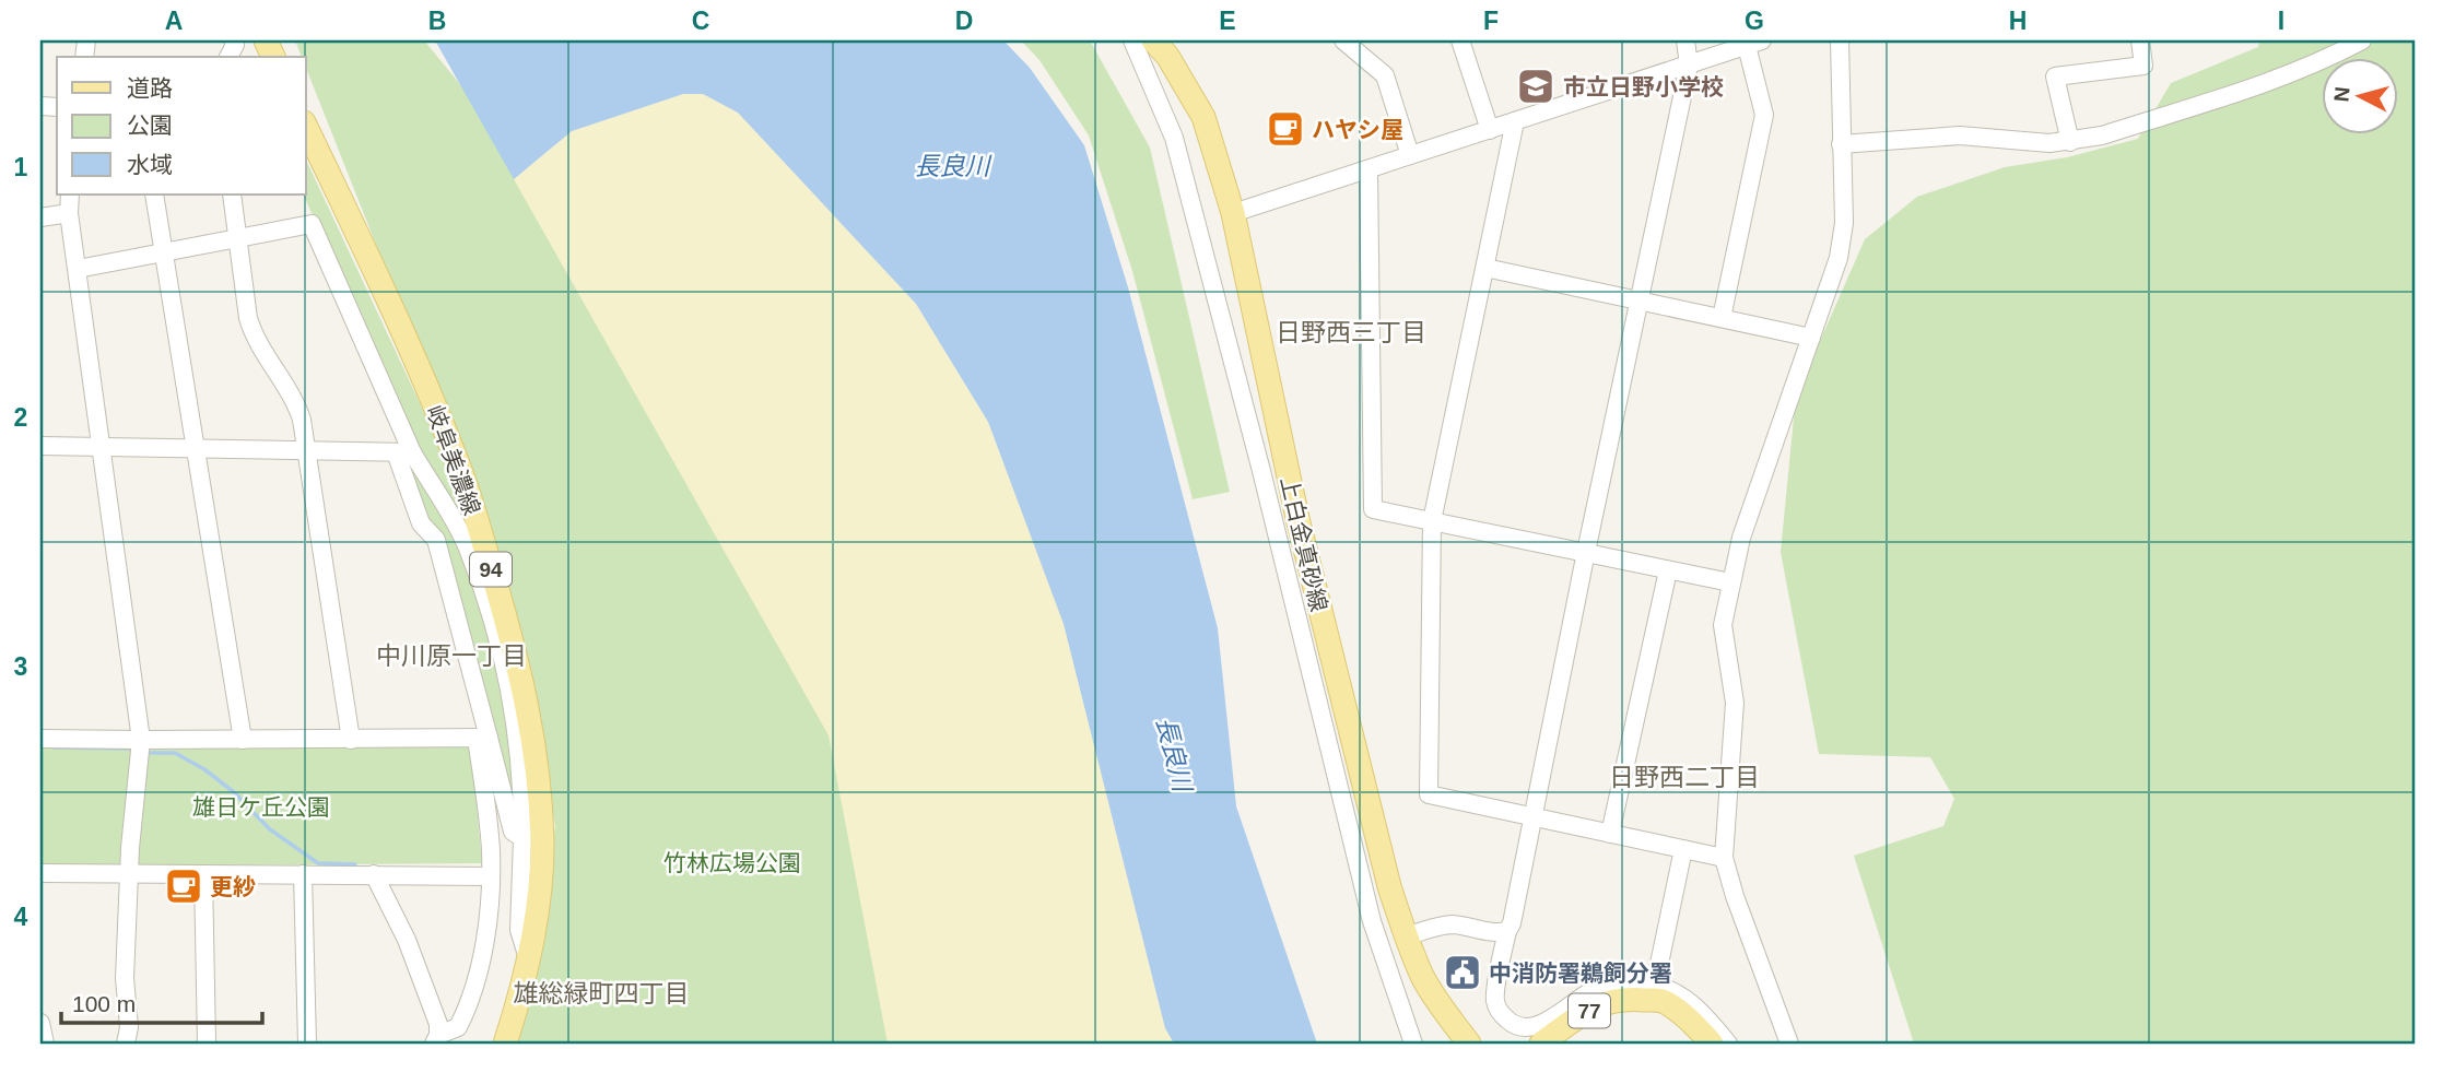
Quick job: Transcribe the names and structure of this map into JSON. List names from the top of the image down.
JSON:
{
  "streets": {
    "main road": [
      "岐阜美濃線",
      "上白金真砂線",
      "94",
      "77"
    ]
  },
  "districts": [
    "日野西三丁目",
    "中川原一丁目",
    "日野西二丁目",
    "雄総緑町四丁目"
  ],
  "water": ["長良川"],
  "parks": ["雄日ケ丘公園", "竹林広場公園"],
  "places": {
    "school or university": ["市立日野小学校"],
    "cafe": ["ハヤシ屋", "更紗"],
    "public building": ["中消防署鵜飼分署"]
  },
  "legend": ["道路", "公園", "水域"],
  "scale_bar": "100 m",
  "north": "left",
  "grid": {
    "columns": [
      "A",
      "B",
      "C",
      "D",
      "E",
      "F",
      "G",
      "H",
      "I"
    ],
    "rows": [
      "1",
      "2",
      "3",
      "4"
    ]
  }
}
